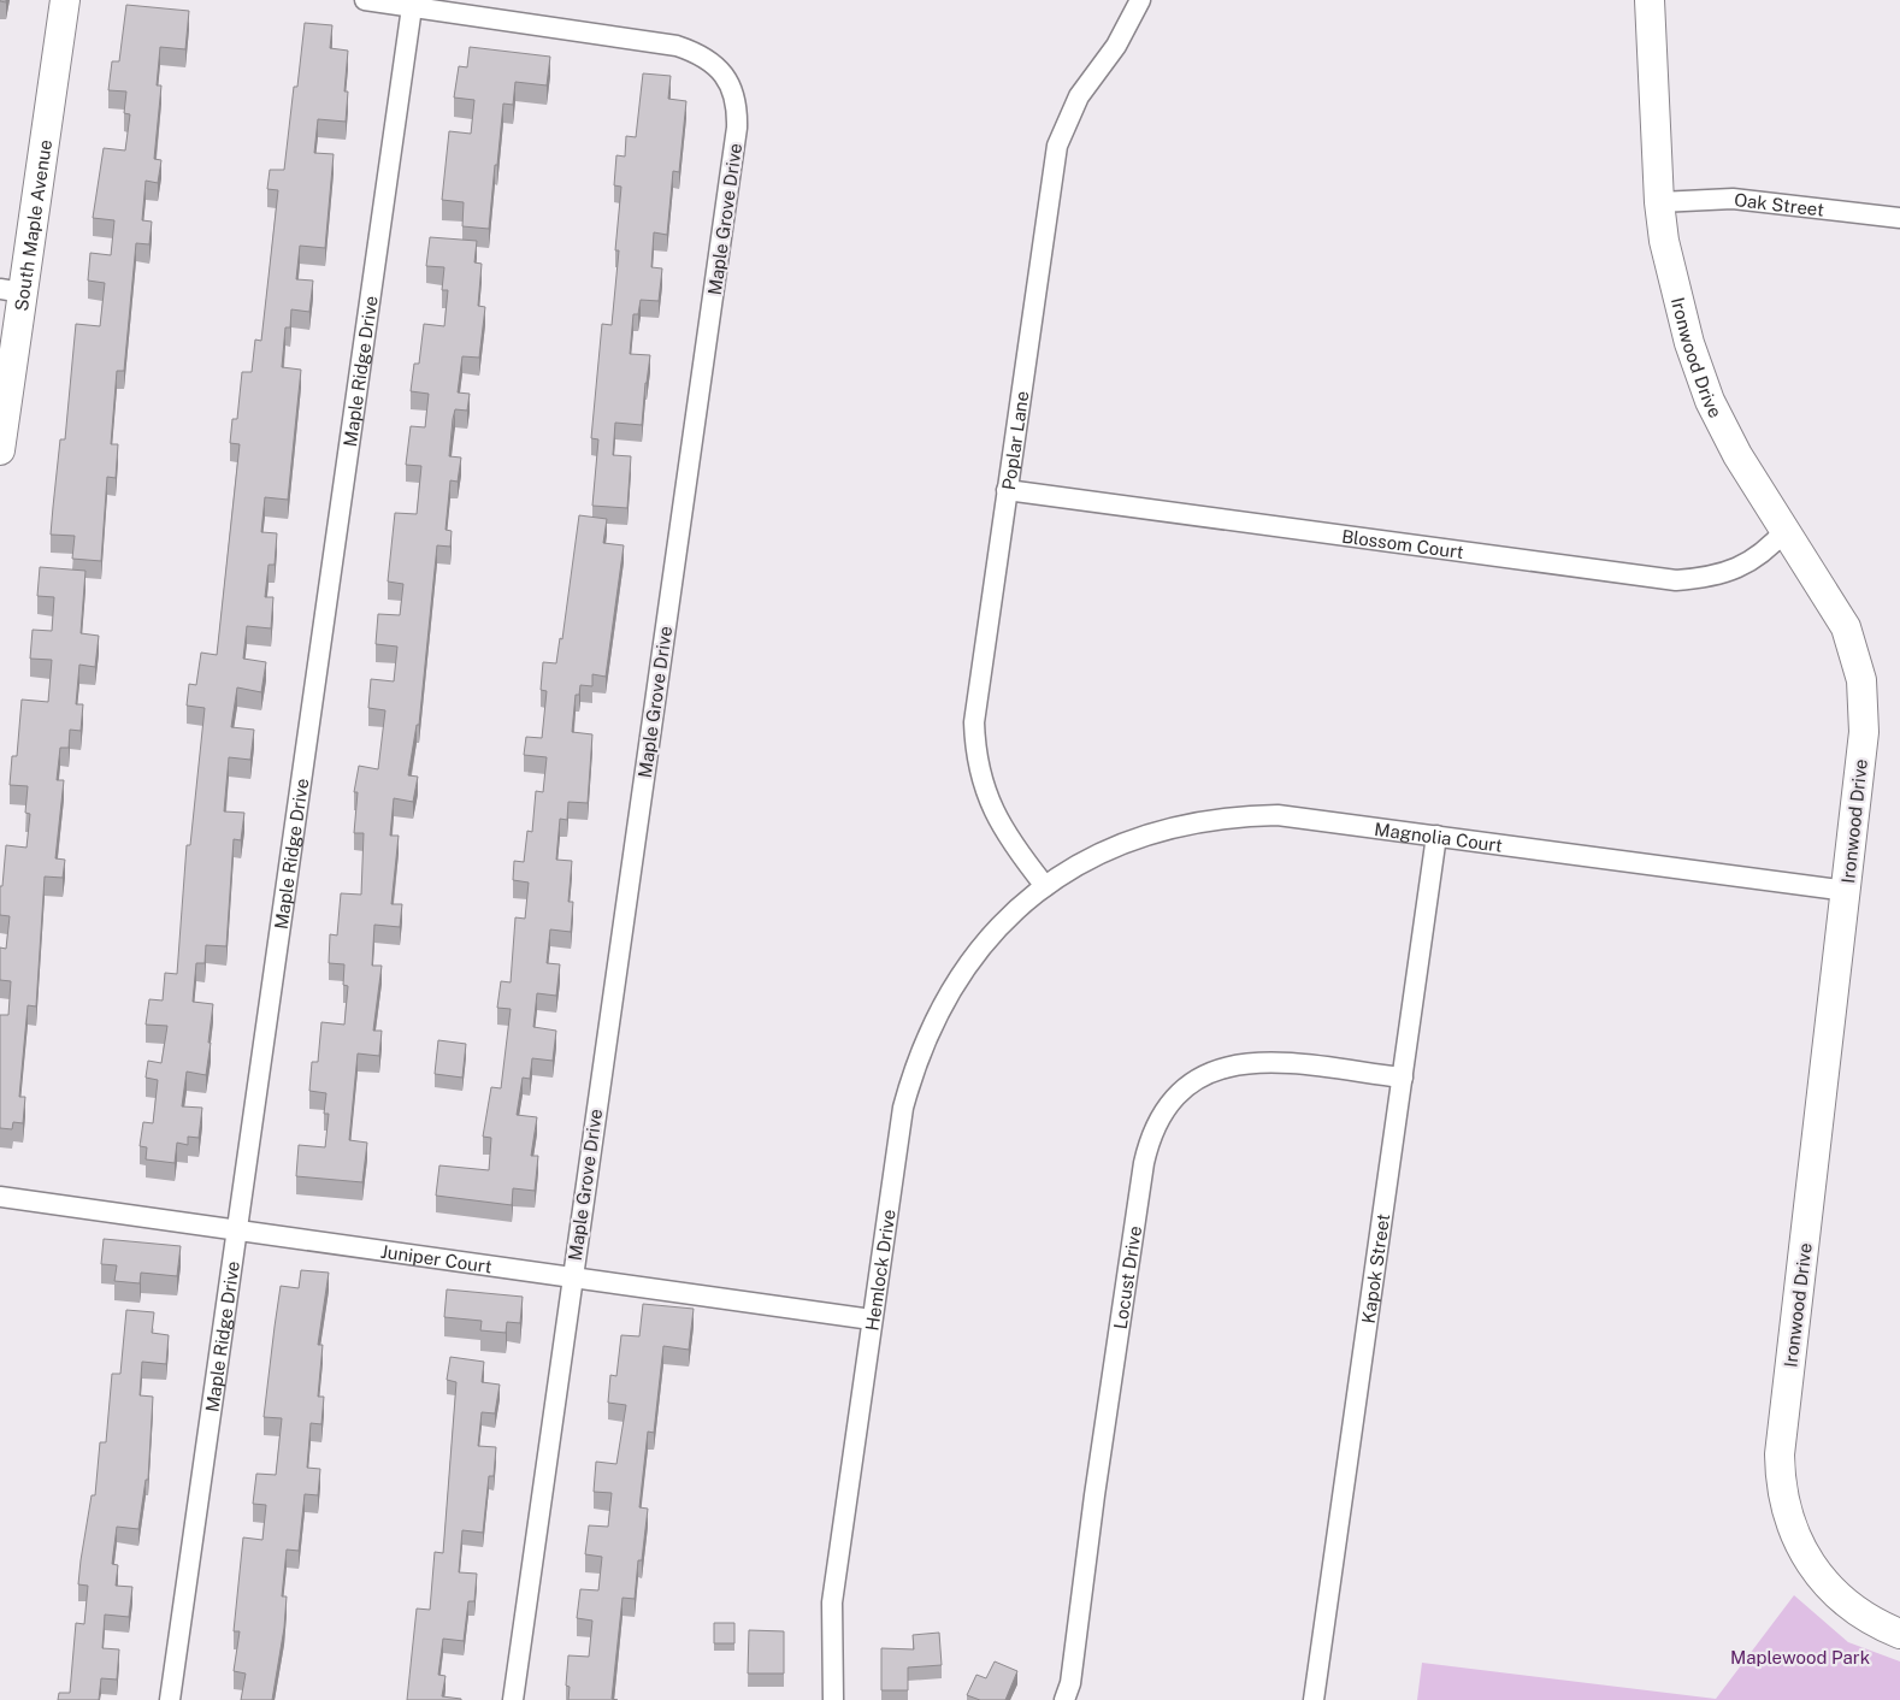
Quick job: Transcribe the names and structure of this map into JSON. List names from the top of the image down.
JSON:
{
  "streets": {
    "street": [
      "Oak Street",
      "Maple Grove Drive",
      "South Maple Avenue",
      "Ironwood Drive",
      "Maple Ridge Drive",
      "Poplar Lane",
      "Blossom Court",
      "Magnolia Court",
      "Juniper Court",
      "Kapok Street",
      "Hemlock Drive",
      "Locust Drive"
    ]
  },
  "crossings": [
    ["Oak Street", "Ironwood Drive"],
    ["Maple Grove Drive", "Maple Ridge Drive"],
    ["Maple Grove Drive", "Juniper Court"],
    ["Ironwood Drive", "Blossom Court"],
    ["Ironwood Drive", "Magnolia Court"],
    ["Maple Ridge Drive", "Juniper Court"],
    ["Poplar Lane", "Blossom Court"],
    ["Poplar Lane", "Magnolia Court"],
    ["Poplar Lane", "Hemlock Drive"],
    ["Magnolia Court", "Kapok Street"],
    ["Magnolia Court", "Hemlock Drive"],
    ["Juniper Court", "Hemlock Drive"],
    ["Kapok Street", "Locust Drive"]
  ],
  "parks": ["Maplewood Park"]
}
